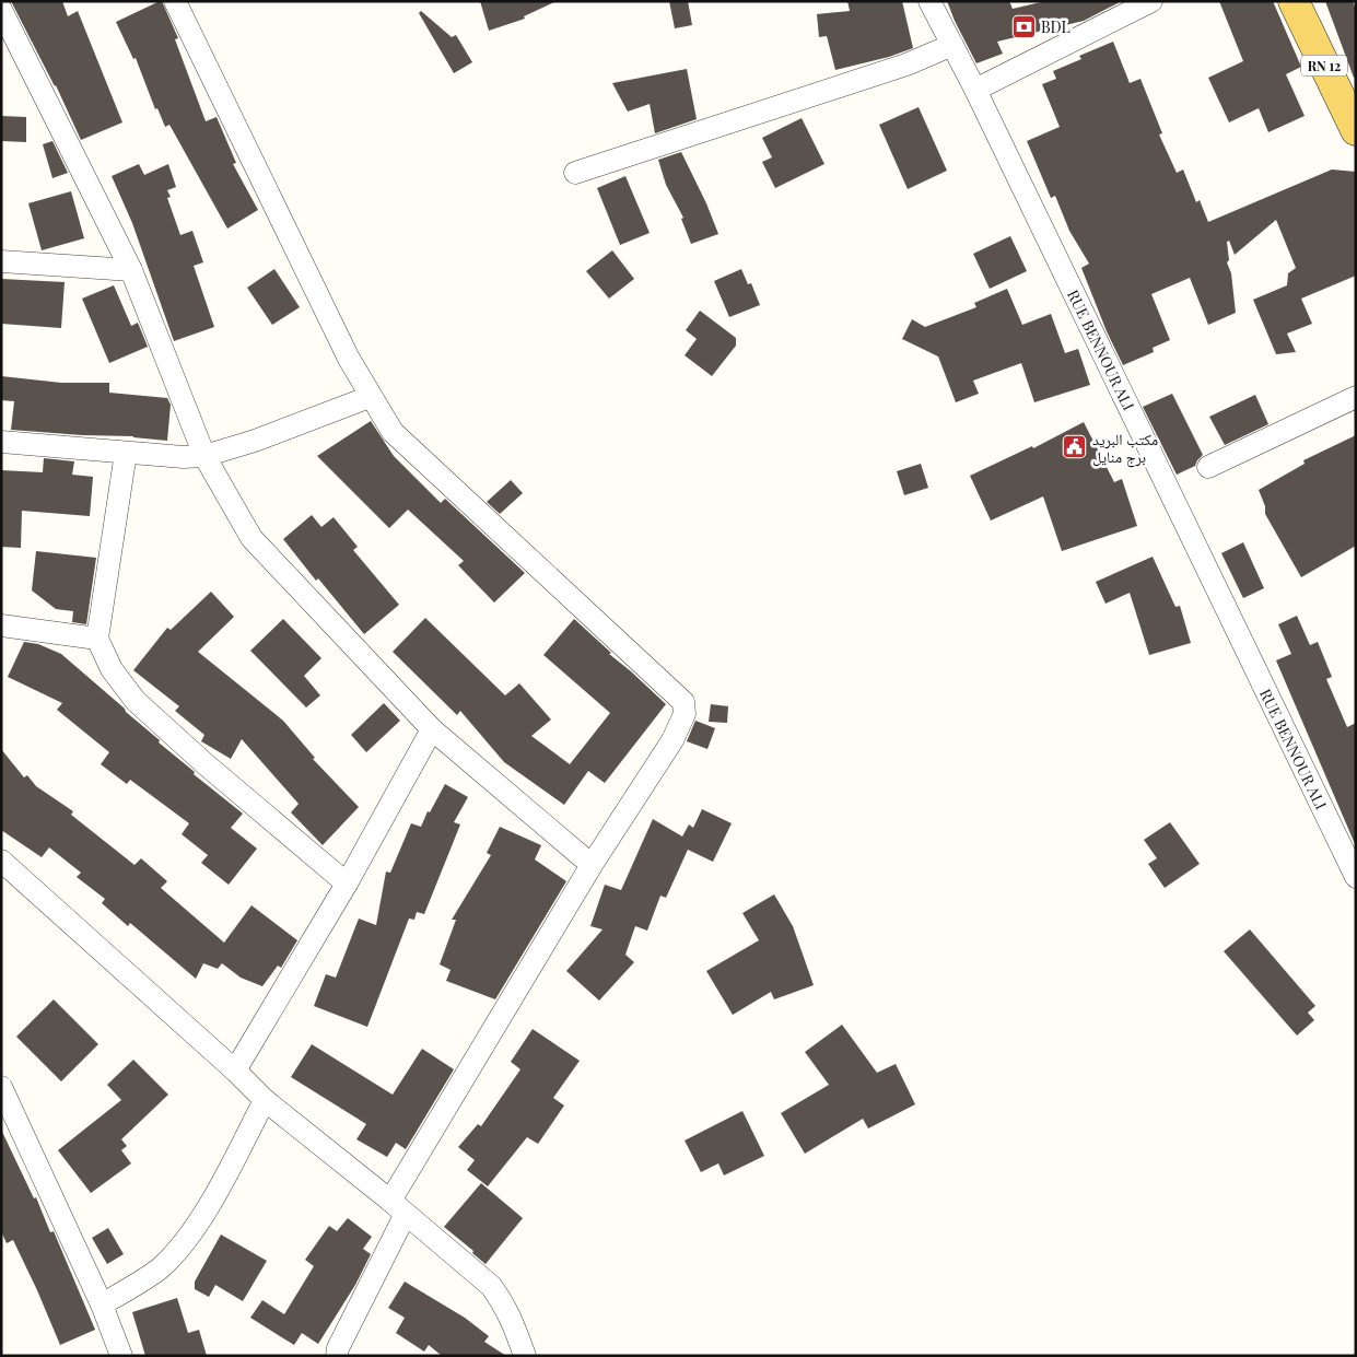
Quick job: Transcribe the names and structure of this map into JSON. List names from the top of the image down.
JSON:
{
  "streets": {
    "main road": ["RN 12"],
    "street": ["RUE BENNOUR ALI"]
  },
  "places": {
    "bank": ["BDL"],
    "public building": ["مكتب البريد برج منايل"]
  }
}
